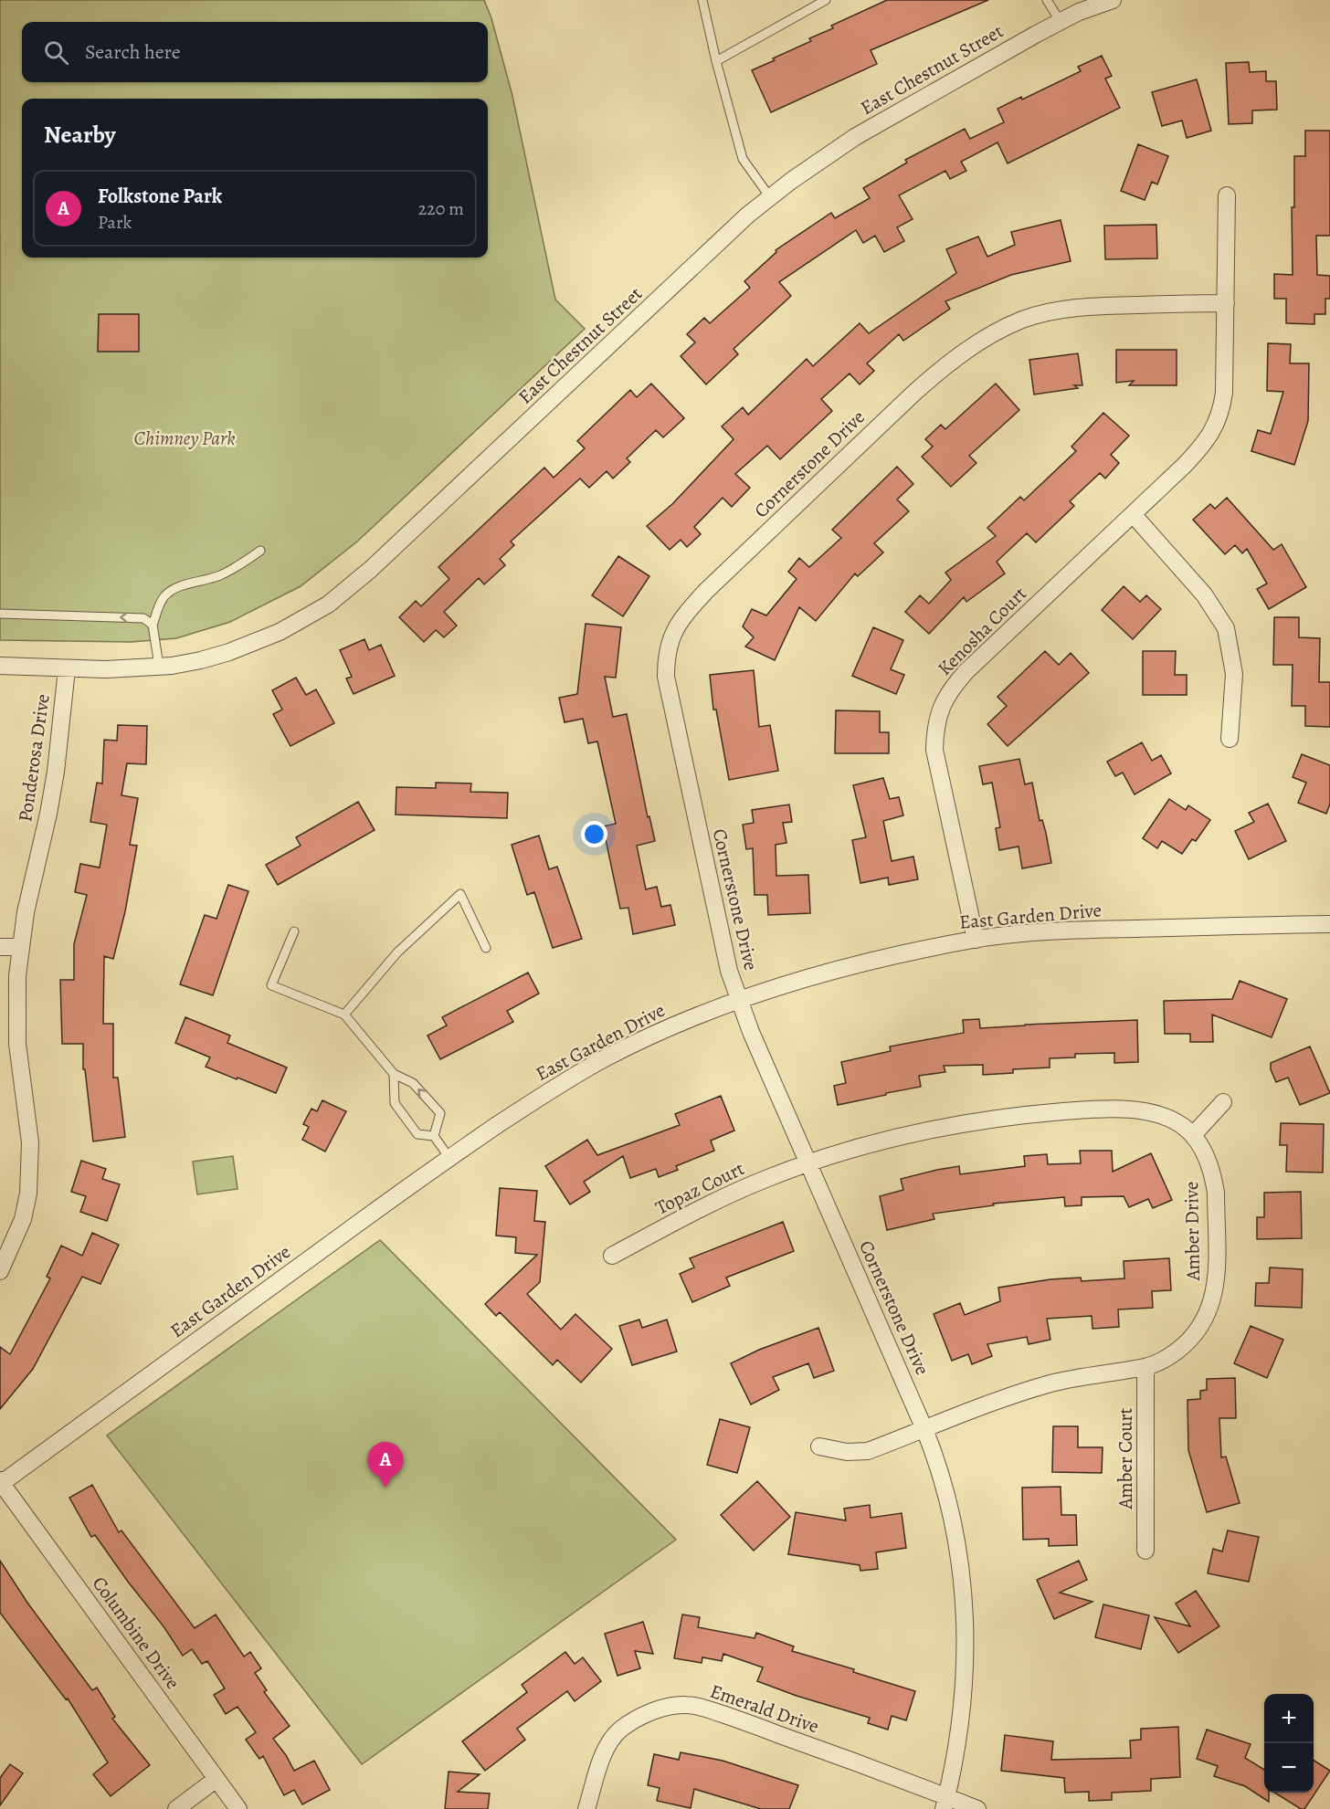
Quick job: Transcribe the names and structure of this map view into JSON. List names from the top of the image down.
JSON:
{
  "streets": {
    "street": [
      "East Chestnut Street",
      "Cornerstone Drive",
      "Kenosha Court",
      "Ponderosa Drive",
      "East Garden Drive",
      "Topaz Court",
      "Amber Drive",
      "Amber Court",
      "Columbine Drive",
      "Emerald Drive"
    ]
  },
  "crossings": [
    ["East Chestnut Street", "Ponderosa Drive"],
    ["Cornerstone Drive", "Kenosha Court"],
    ["Cornerstone Drive", "East Garden Drive"],
    ["Cornerstone Drive", "Topaz Court"],
    ["Cornerstone Drive", "Amber Drive"],
    ["Cornerstone Drive", "Emerald Drive"],
    ["Kenosha Court", "East Garden Drive"],
    ["East Garden Drive", "Columbine Drive"],
    ["Topaz Court", "Amber Drive"],
    ["Amber Drive", "Amber Court"]
  ],
  "parks": ["Chimney Park"],
  "page": {
    "search": "Search here",
    "heading": "Nearby",
    "list": [
      {
        "mark": "A",
        "name": "Folkstone Park",
        "note": "Park",
        "value": "220 m"
      }
    ],
    "pins": "A",
    "map_buttons": ["+", "−"]
  }
}
